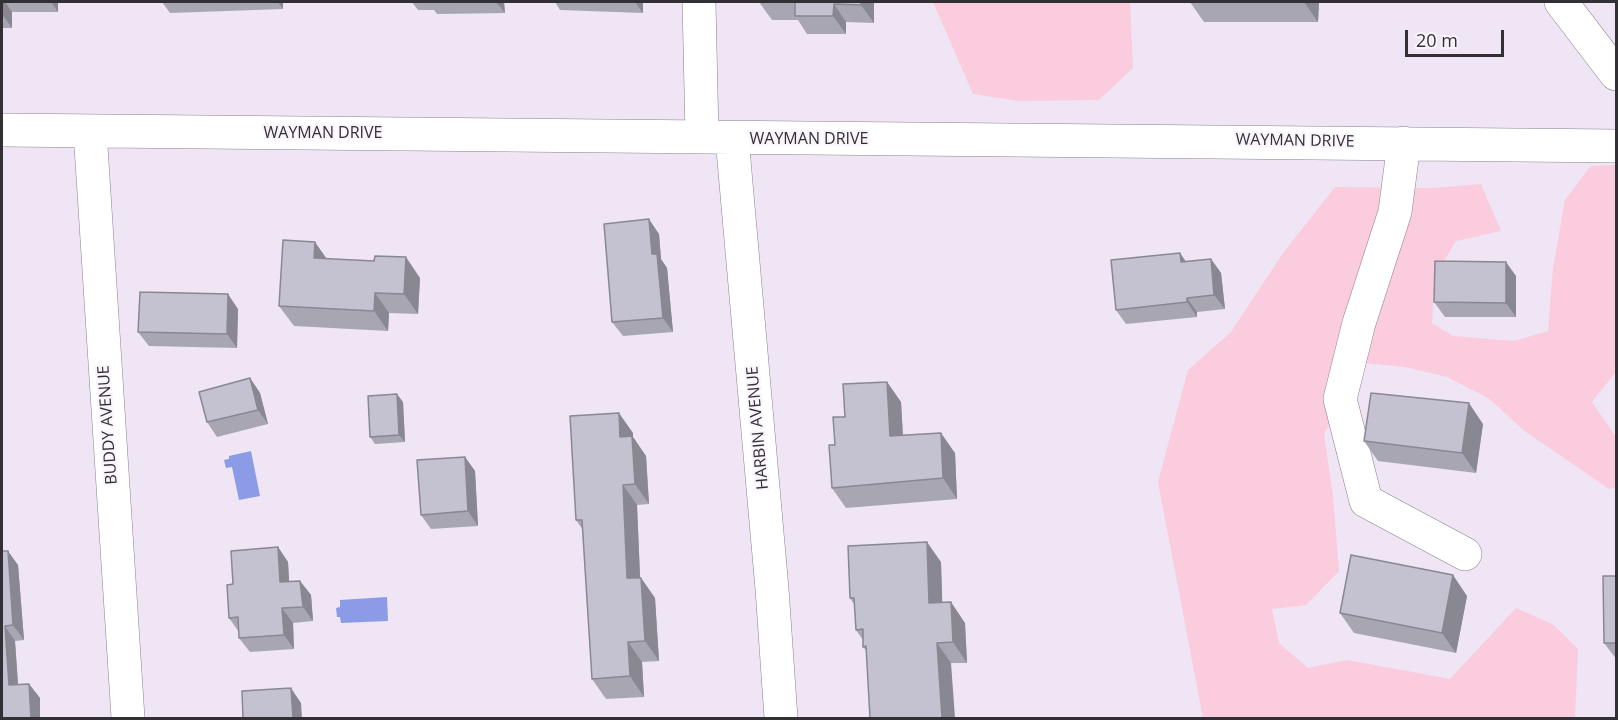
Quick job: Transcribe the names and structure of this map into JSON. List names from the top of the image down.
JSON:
{
  "streets": {
    "street": ["WAYMAN DRIVE", "BUDDY AVENUE", "HARBIN AVENUE"]
  },
  "crossings": [
    ["WAYMAN DRIVE", "BUDDY AVENUE"],
    ["WAYMAN DRIVE", "HARBIN AVENUE"]
  ],
  "scale_bar": "20 m"
}
